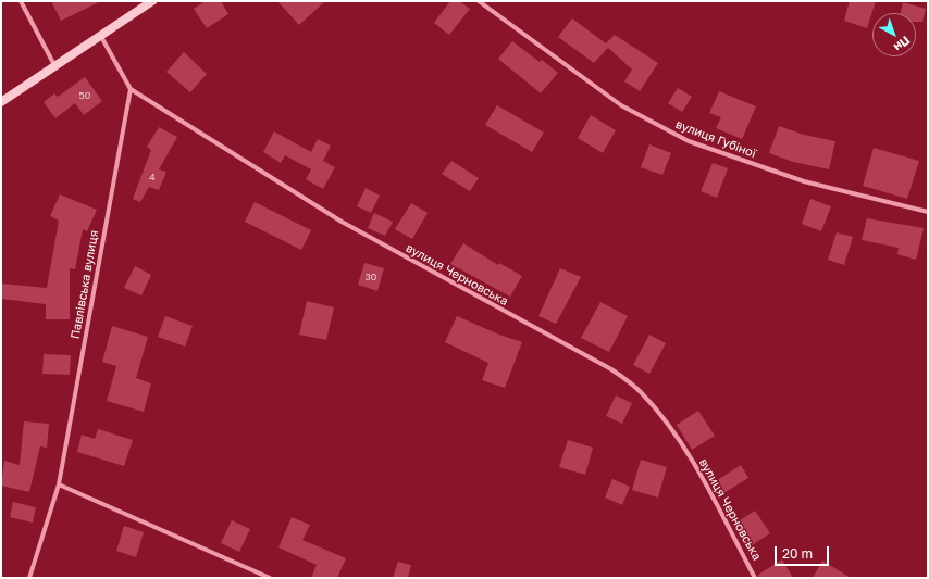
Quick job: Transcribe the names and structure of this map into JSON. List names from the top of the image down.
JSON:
{
  "streets": {
    "street": ["вулиця Губіної", "вулиця Черновська", "Павлівська вулиця"]
  },
  "crossings": [
    ["вулиця Черновська", "Павлівська вулиця"]
  ],
  "house_numbers": ["50", "4", "30"],
  "scale_bar": "20 m",
  "north": "bottom right"
}
